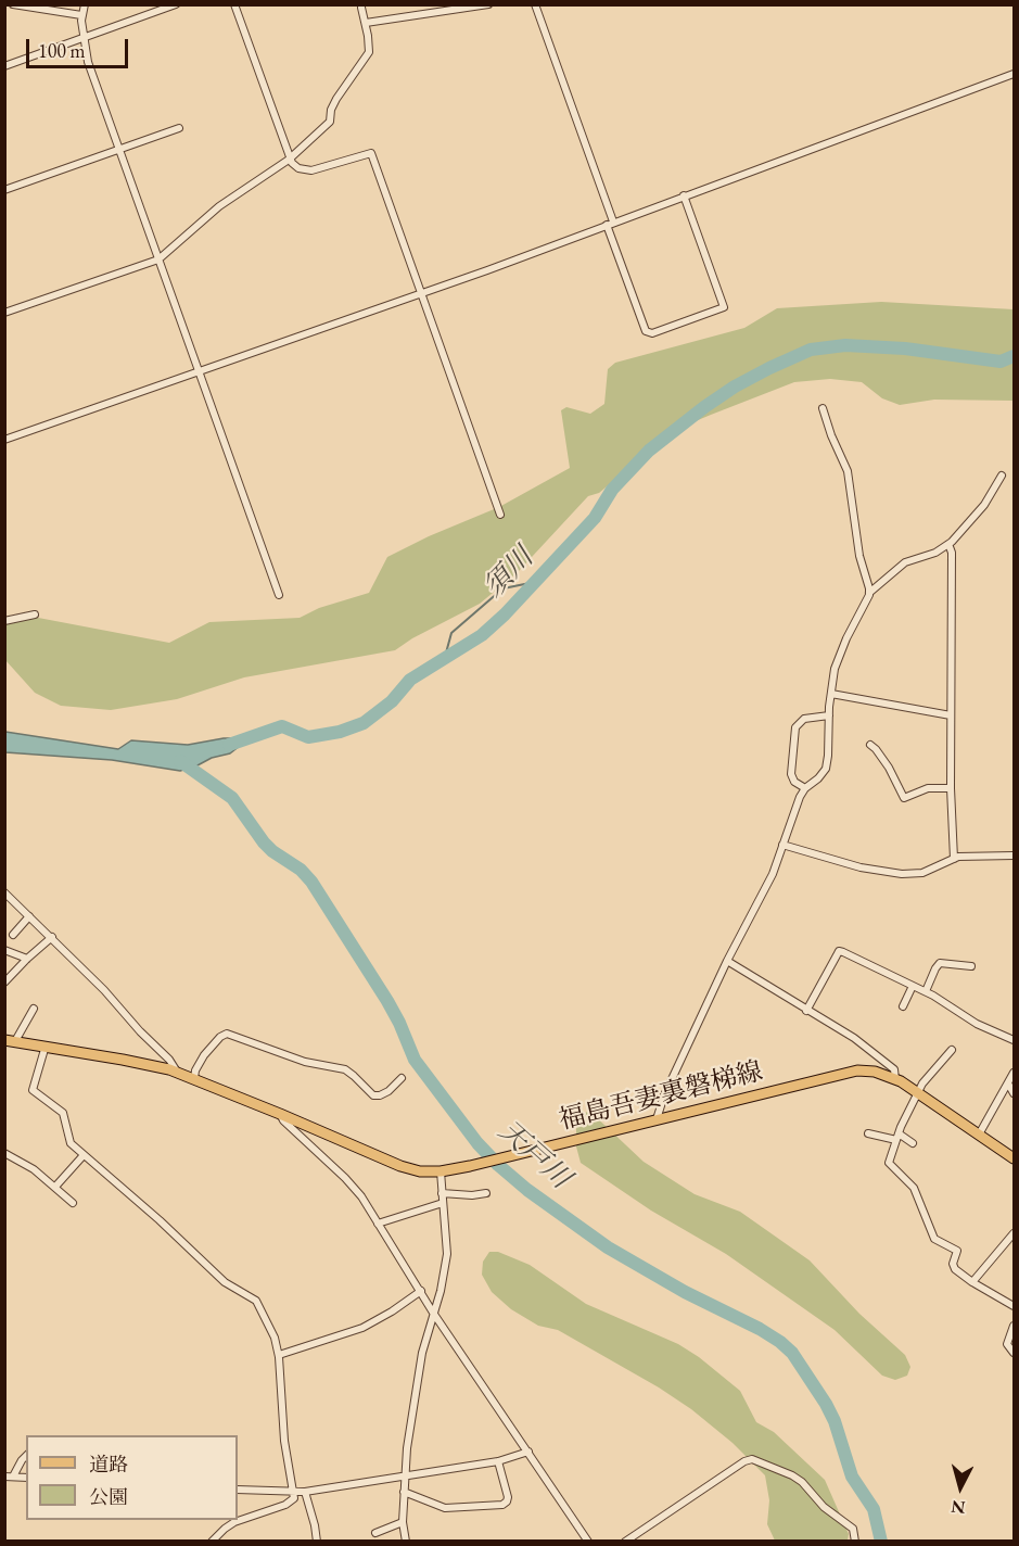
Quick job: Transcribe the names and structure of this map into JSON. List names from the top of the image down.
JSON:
{
  "streets": {
    "main road": ["福島吾妻裏磐梯線"]
  },
  "water": ["須川", "天戸川"],
  "legend": ["道路", "公園"],
  "scale_bar": "100 m",
  "north": "bottom"
}
